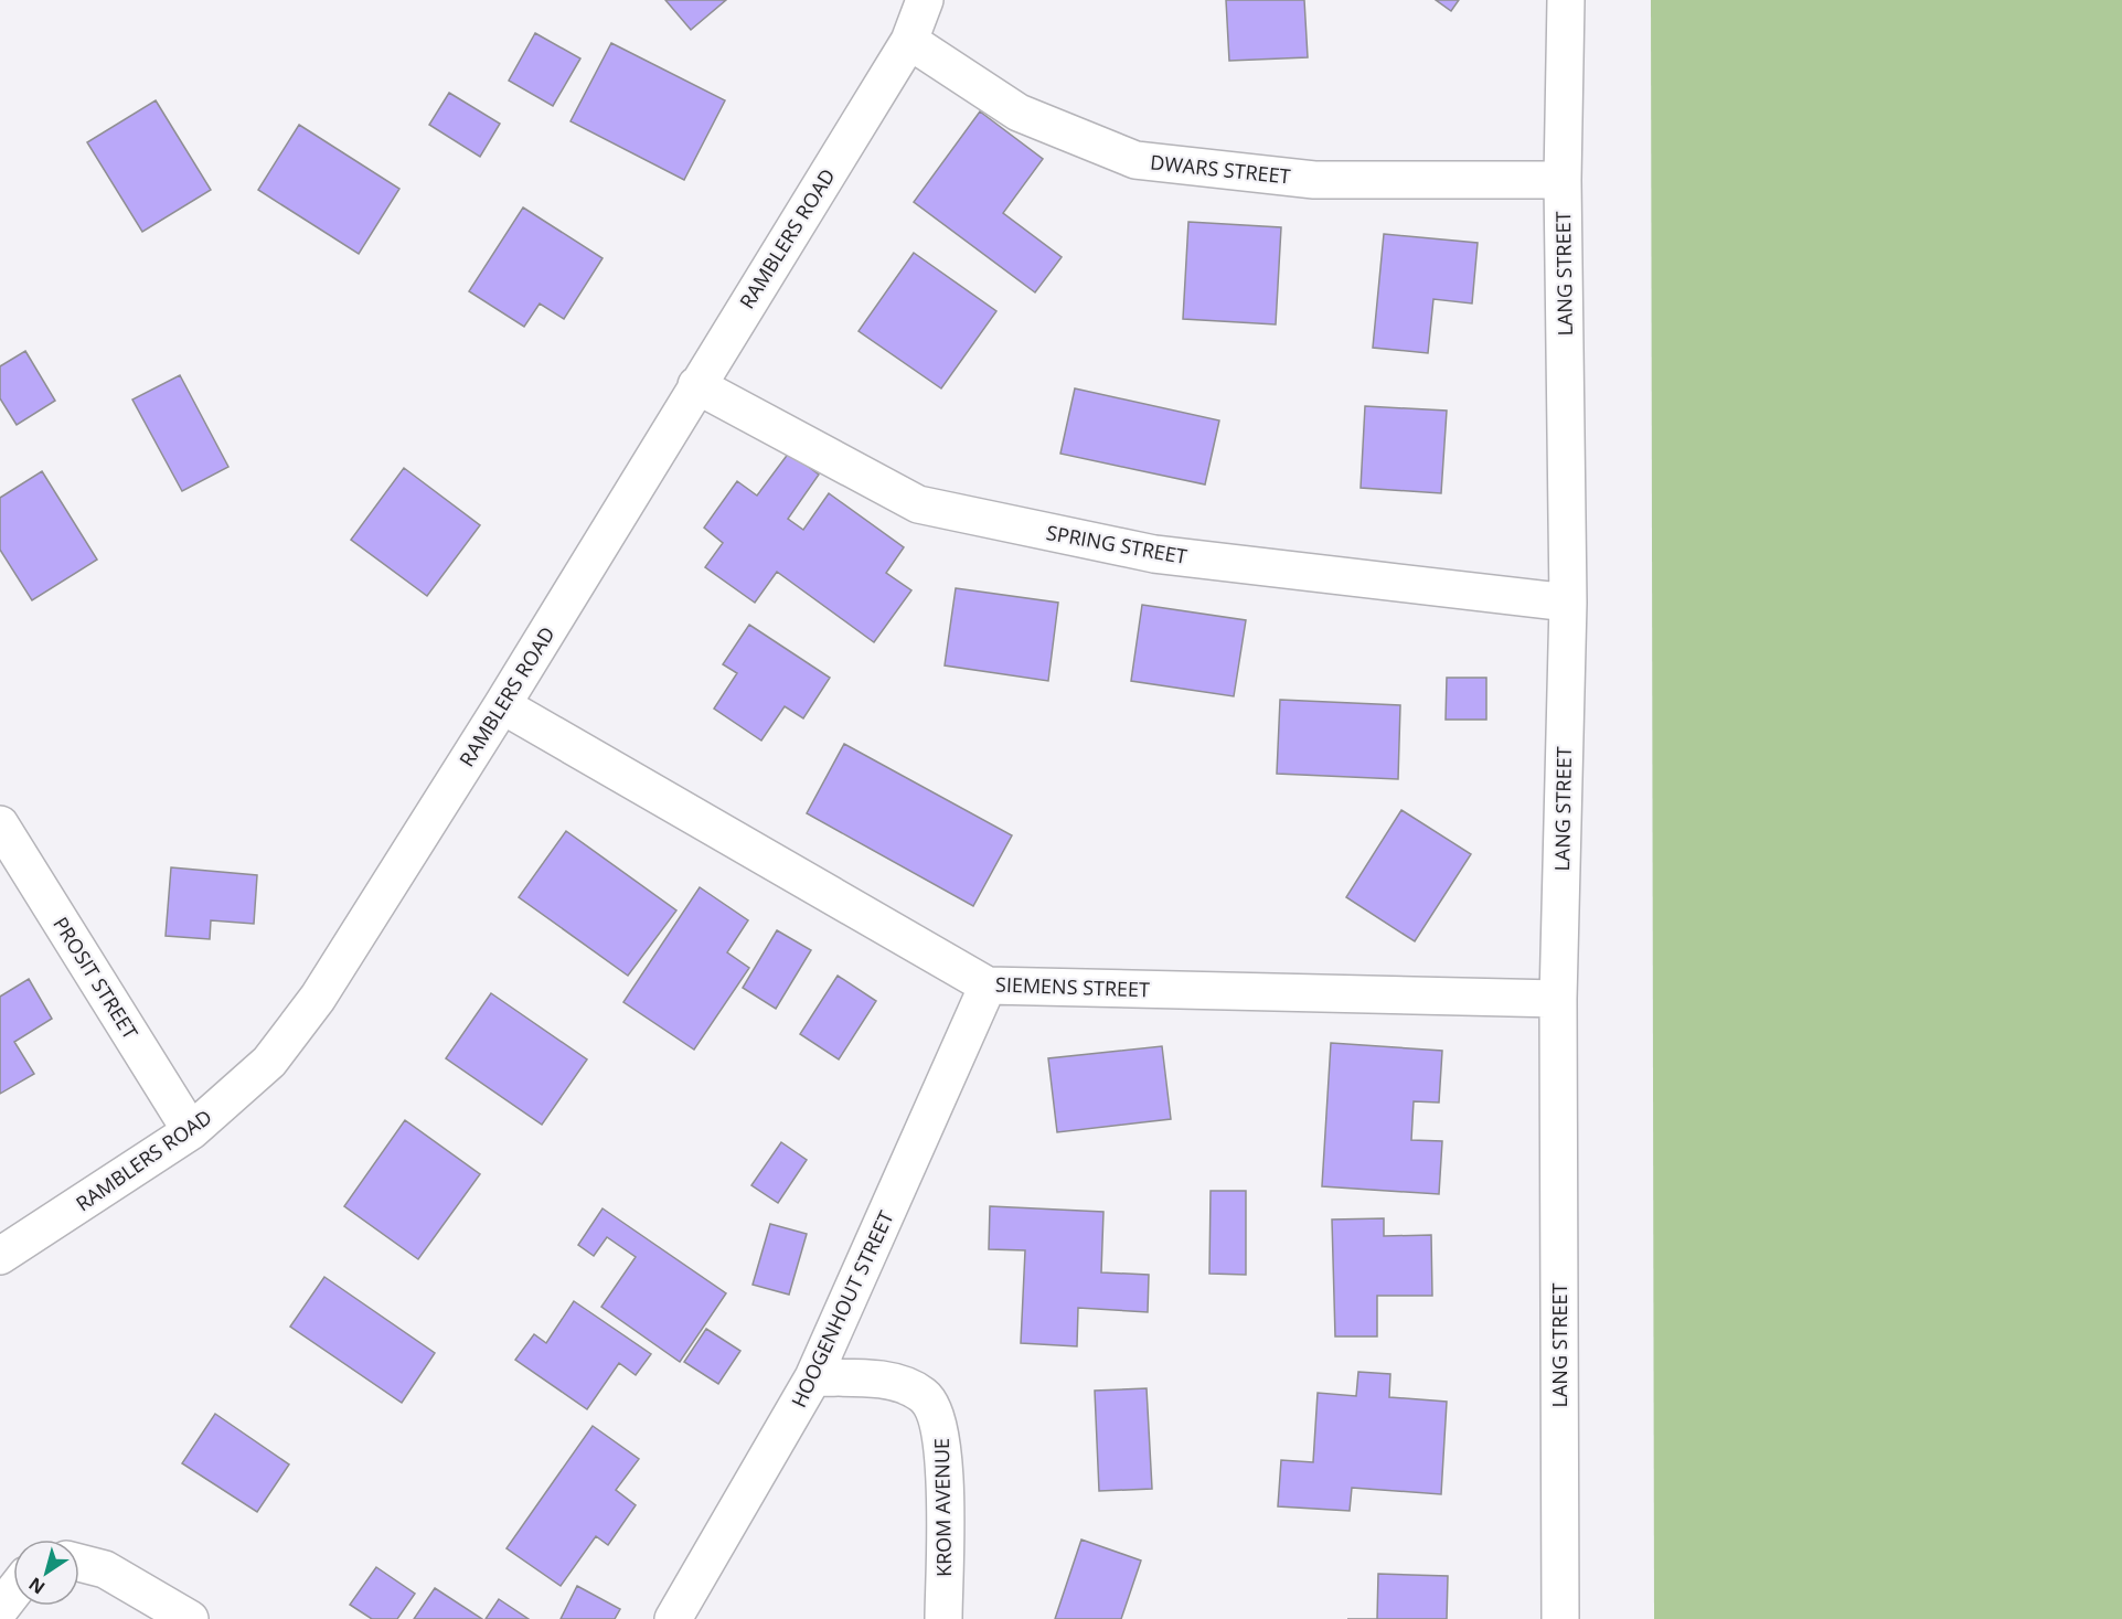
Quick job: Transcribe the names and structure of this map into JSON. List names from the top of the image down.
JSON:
{
  "streets": {
    "street": [
      "DWARS STREET",
      "RAMBLERS ROAD",
      "LANG STREET",
      "SPRING STREET",
      "PROSIT STREET",
      "SIEMENS STREET",
      "HOOGENHOUT STREET",
      "KROM AVENUE"
    ]
  },
  "crossings": [
    ["DWARS STREET", "RAMBLERS ROAD"],
    ["DWARS STREET", "LANG STREET"],
    ["RAMBLERS ROAD", "SPRING STREET"],
    ["RAMBLERS ROAD", "PROSIT STREET"],
    ["RAMBLERS ROAD", "SIEMENS STREET"],
    ["LANG STREET", "SPRING STREET"],
    ["LANG STREET", "SIEMENS STREET"],
    ["SIEMENS STREET", "HOOGENHOUT STREET"],
    ["HOOGENHOUT STREET", "KROM AVENUE"]
  ],
  "north": "bottom left"
}
